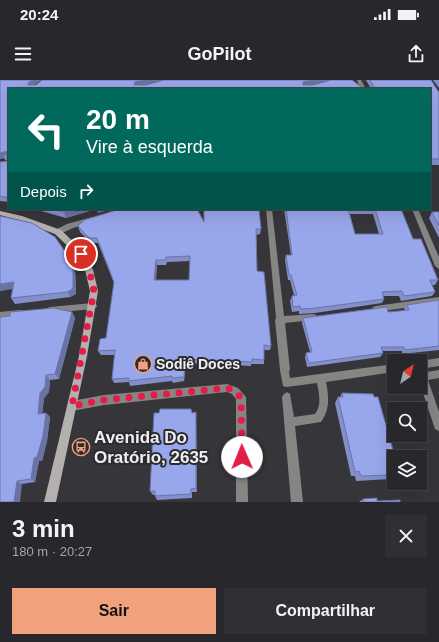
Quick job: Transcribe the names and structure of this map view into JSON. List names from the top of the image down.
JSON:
{
  "places": {
    "shop": ["Sodiê Doces"],
    "bus stop": ["Avenida Do Oratório, 2635"]
  },
  "north": "top right",
  "page": {
    "status": "20:24",
    "header": "GoPilot",
    "turn": ["20 m", "Vire à esquerda"],
    "then": "Depois",
    "heading": ["3 min", "180 m · 20:27"],
    "buttons": ["Sair", "Compartilhar"]
  }
}
